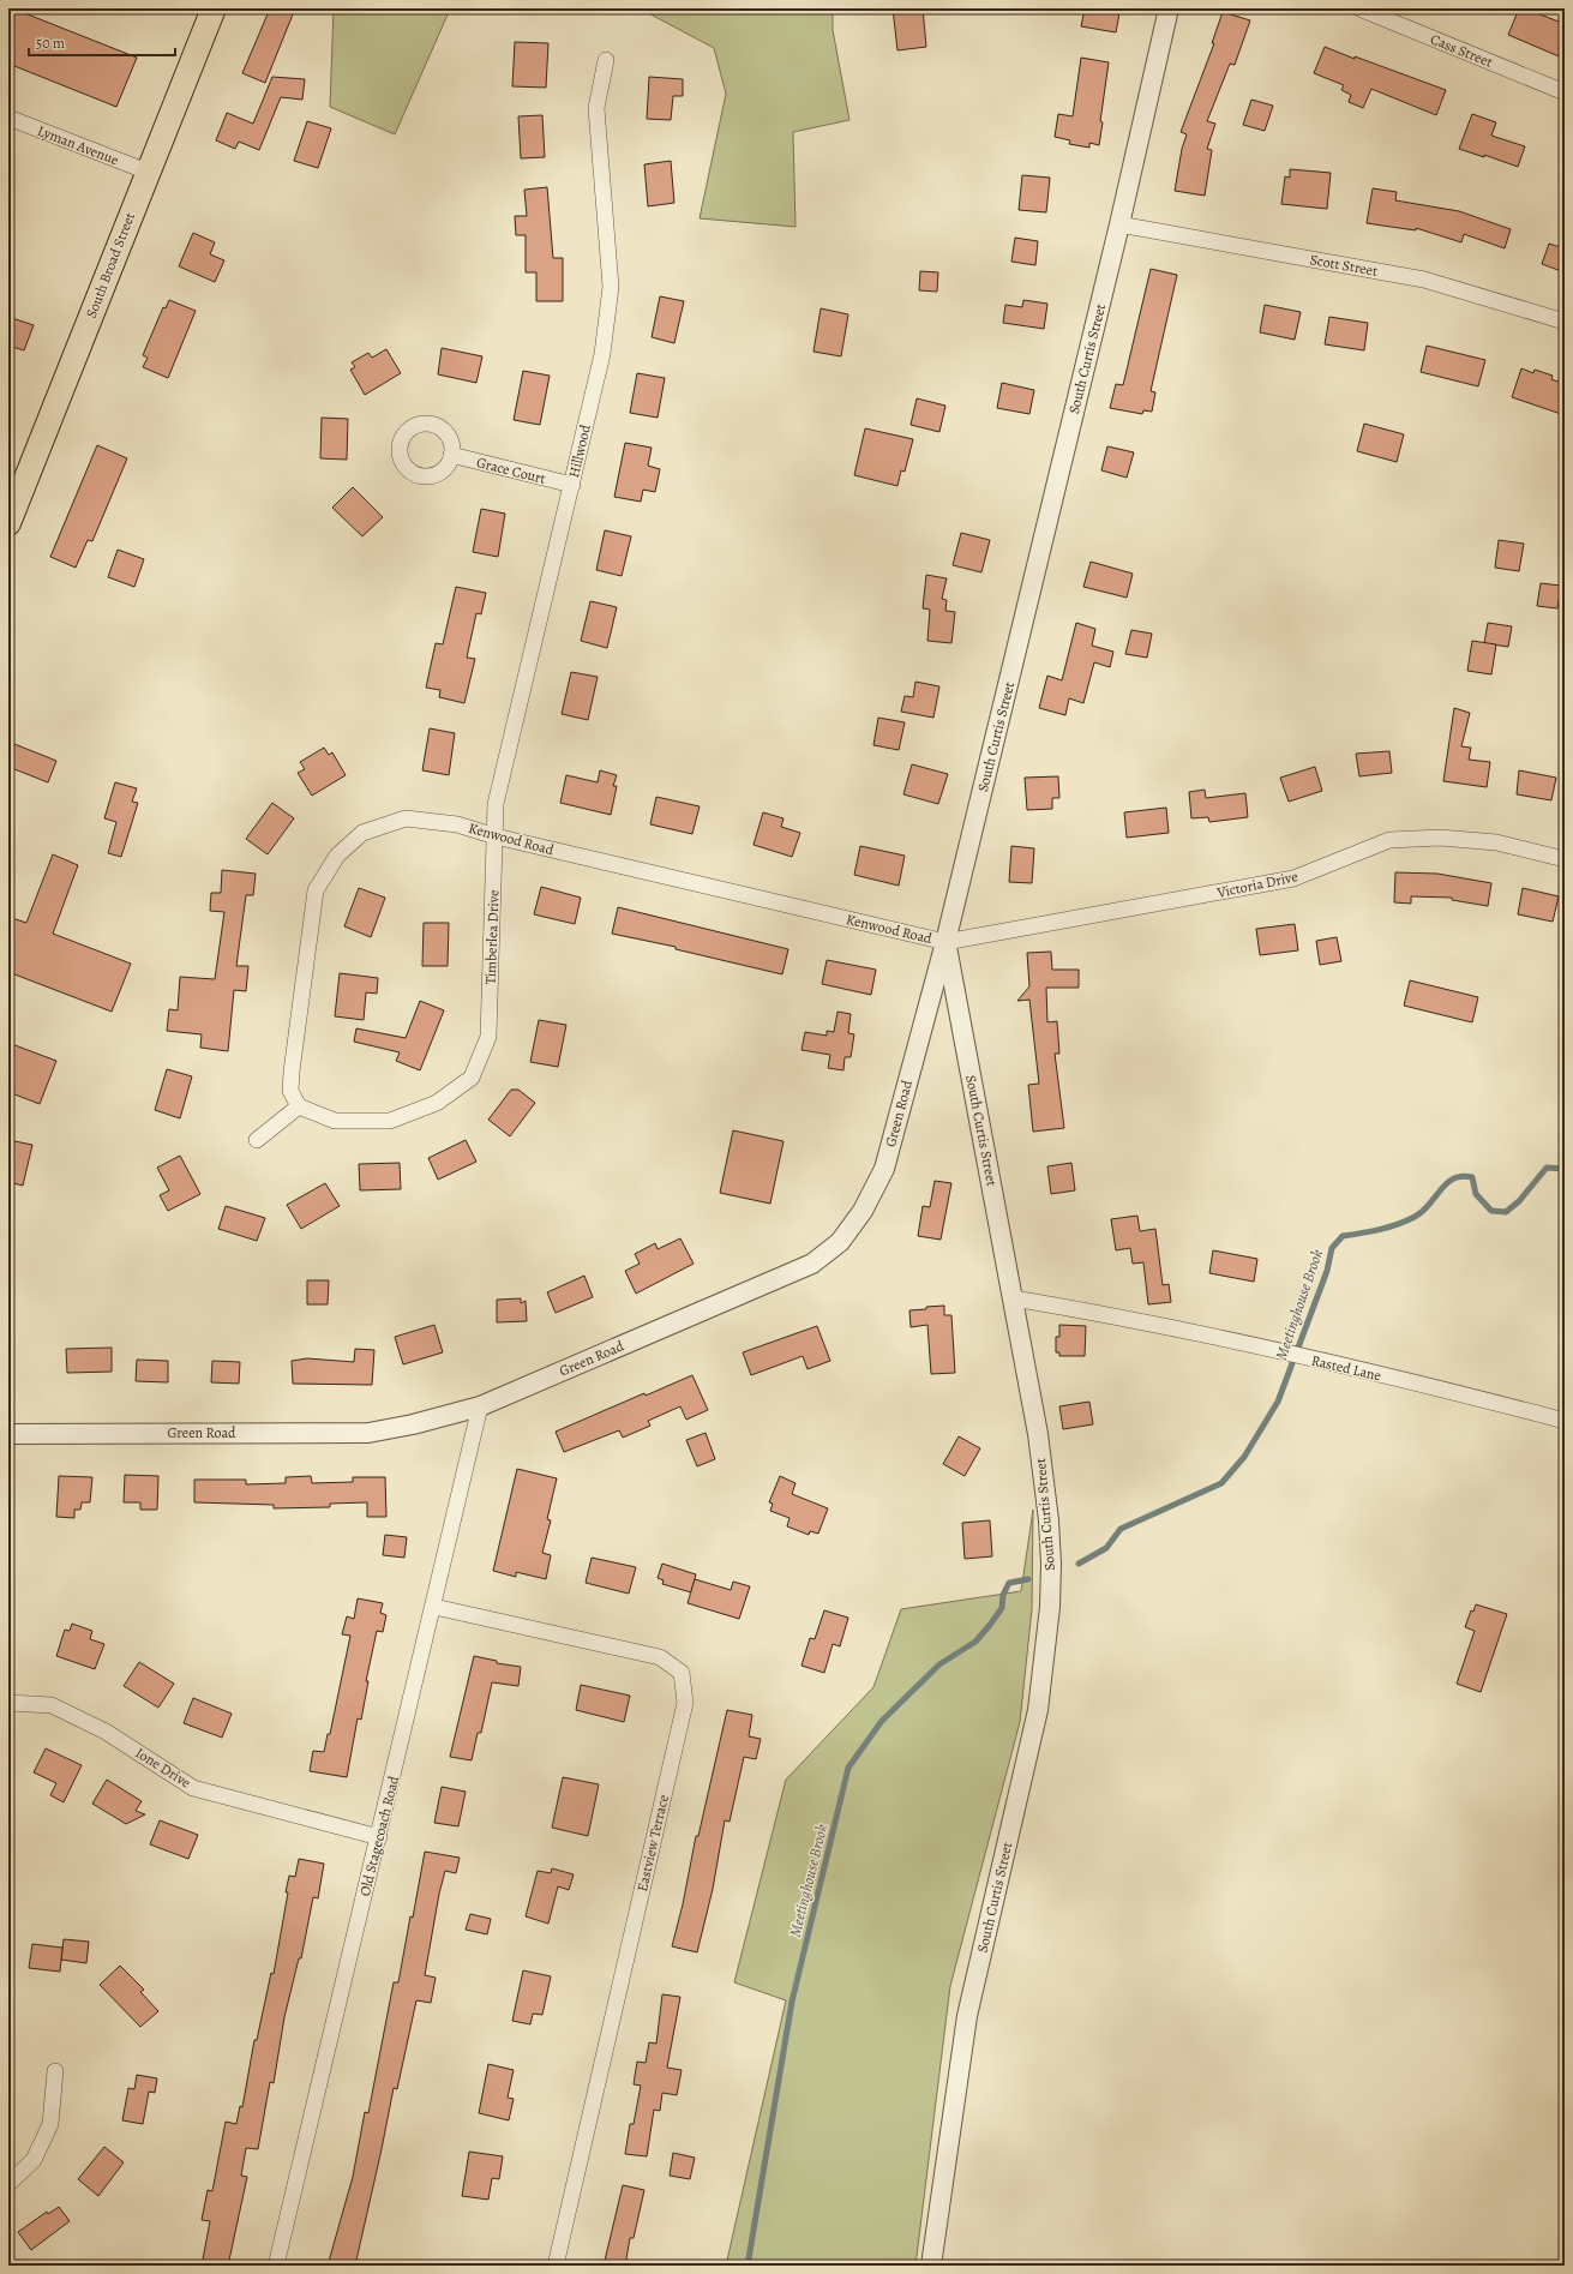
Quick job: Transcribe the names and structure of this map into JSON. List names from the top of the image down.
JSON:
{
  "streets": {
    "main road": ["South Broad Street"],
    "street": [
      "Cass Street",
      "Lyman Avenue",
      "Scott Street",
      "South Curtis Street",
      "Hillwood",
      "Grace Court",
      "Kenwood Road",
      "Victoria Drive",
      "Timberlea Drive",
      "Green Road",
      "Rasted Lane",
      "Ione Drive",
      "Old Stagecoach Road",
      "Eastview Terrace"
    ]
  },
  "crossings": [
    ["Lyman Avenue", "South Broad Street"],
    ["Scott Street", "South Curtis Street"],
    ["South Curtis Street", "Kenwood Road"],
    ["South Curtis Street", "Victoria Drive"],
    ["South Curtis Street", "Green Road"],
    ["South Curtis Street", "Rasted Lane"],
    ["Hillwood", "Grace Court"],
    ["Hillwood", "Kenwood Road"],
    ["Hillwood", "Timberlea Drive"],
    ["Kenwood Road", "Victoria Drive"],
    ["Kenwood Road", "Timberlea Drive"],
    ["Kenwood Road", "Green Road"],
    ["Victoria Drive", "Green Road"],
    ["Green Road", "Old Stagecoach Road"],
    ["Ione Drive", "Old Stagecoach Road"],
    ["Old Stagecoach Road", "Eastview Terrace"]
  ],
  "water": ["Meetinghouse Brook"],
  "scale_bar": "50 m"
}
